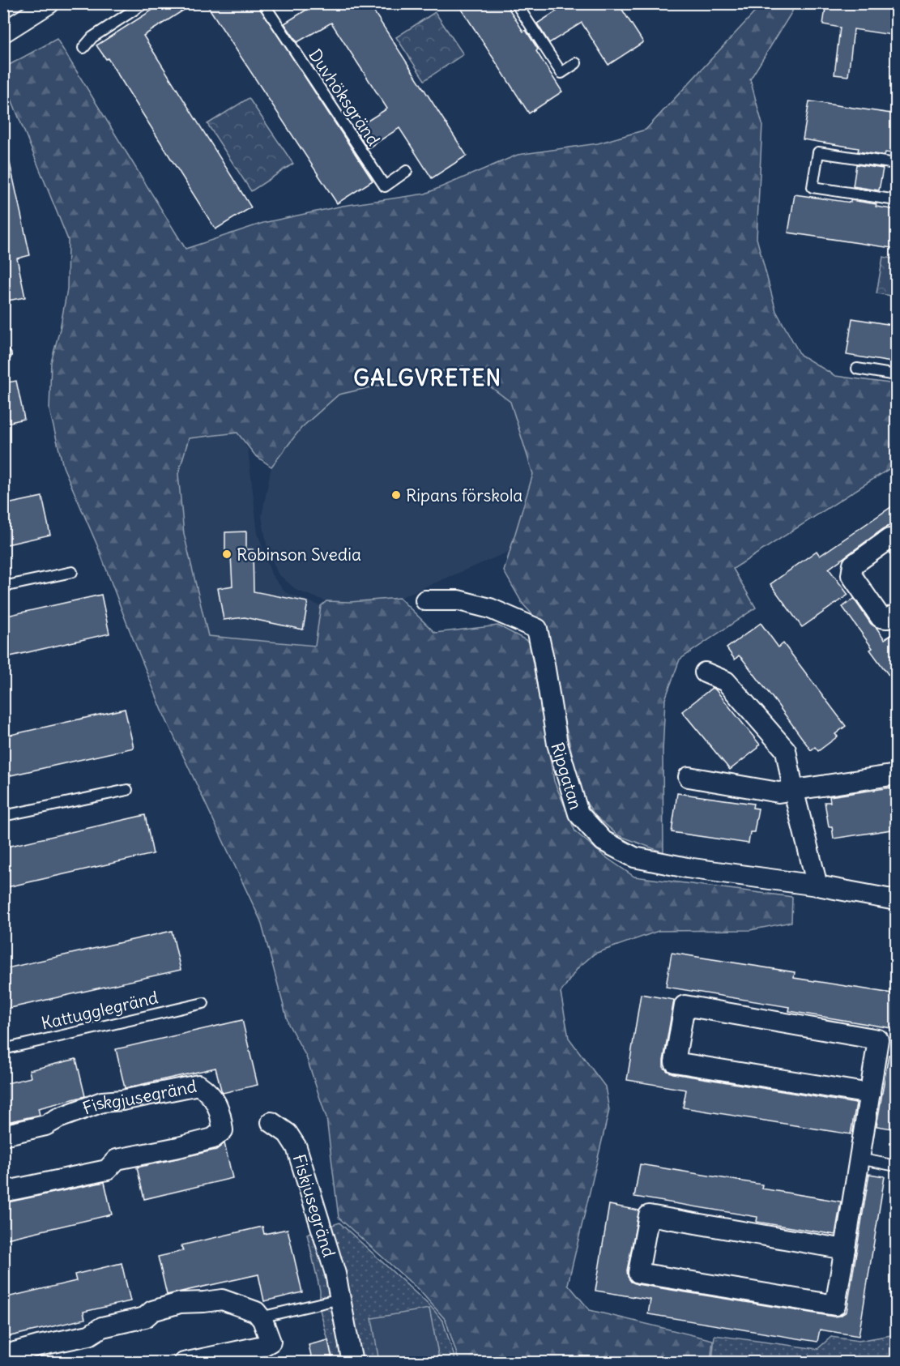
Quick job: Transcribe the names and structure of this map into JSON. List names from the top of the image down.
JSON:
{
  "streets": {
    "street": ["Ripgatan", "Fiskgjusegränd", "Fiskjusegränd"],
    "lane": ["Duvhöksgränd", "Kattugglegränd"]
  },
  "districts": ["GALGVRETEN"],
  "places": ["Ripans förskola", "Robinson Svedia"]
}
